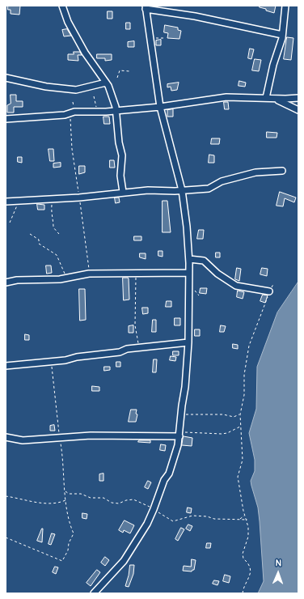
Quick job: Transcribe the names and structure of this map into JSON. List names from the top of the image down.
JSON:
{
  "north": "top"
}
